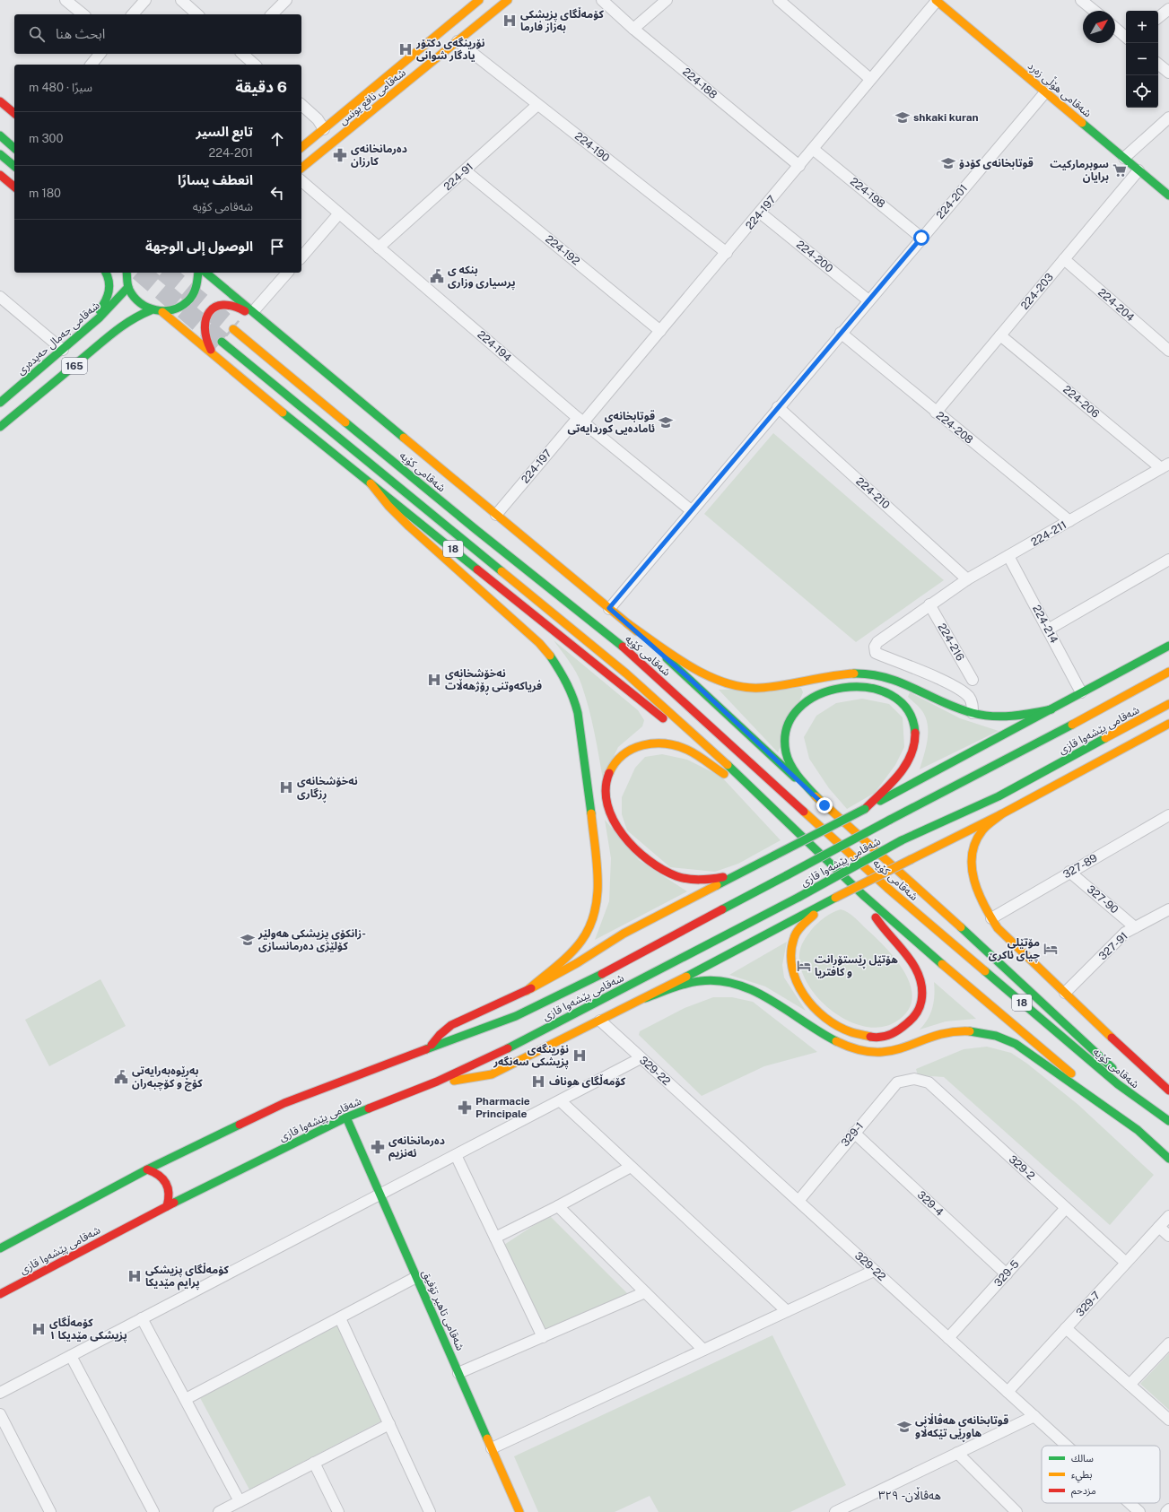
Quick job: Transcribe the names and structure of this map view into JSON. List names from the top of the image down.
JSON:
{
  "streets": {
    "main road": [
      "شەقامی هۆڵی زەرد",
      "شەقامی نافع یونس",
      "شەقامی جەمال حەیدەری",
      "165",
      "شەقامی کۆیە",
      "18",
      "شەقامی پێشەوا قازی",
      "شەقامی تاهیر تۆفیق"
    ],
    "street": [
      "224-188",
      "224-190",
      "224-91",
      "224-198",
      "224-201",
      "224-197",
      "224-192",
      "224-200",
      "224-203",
      "224-204",
      "224-194",
      "224-206",
      "224-208",
      "224-210",
      "224-211",
      "224-214",
      "224-216",
      "327-89",
      "327-90",
      "327-91",
      "329-22",
      "329-1",
      "329-2",
      "329-4",
      "329-5",
      "329-7"
    ]
  },
  "crossings": [
    ["224-188", "224-197"],
    ["شەقامی هۆڵی زەرد", "224-201"],
    ["شەقامی هۆڵی زەرد", "224-197"],
    ["شەقامی هۆڵی زەرد", "224-203"],
    ["شەقامی نافع یونس", "224-190"],
    ["224-190", "224-91"],
    ["224-190", "224-197"],
    ["224-91", "224-192"],
    ["224-91", "224-194"],
    ["224-198", "224-201"],
    ["224-198", "224-197"],
    ["224-201", "224-200"],
    ["224-201", "224-194"],
    ["224-201", "224-208"],
    ["224-201", "شەقامی کۆیە"],
    ["224-201", "224-210"],
    ["224-197", "224-192"],
    ["224-197", "224-200"],
    ["224-197", "224-194"],
    ["224-197", "شەقامی کۆیە"],
    ["224-203", "224-204"],
    ["224-203", "224-206"],
    ["224-203", "224-208"],
    ["224-206", "224-211"],
    ["224-208", "224-211"],
    ["224-210", "224-211"],
    ["224-211", "224-214"],
    ["224-211", "224-216"],
    ["شەقامی پێشەوا قازی", "شەقامی تاهیر تۆفیق"],
    ["327-89", "327-90"],
    ["327-90", "327-91"],
    ["329-22", "329-1"],
    ["329-22", "329-5"],
    ["329-22", "329-7"],
    ["329-1", "329-2"],
    ["329-1", "329-4"],
    ["329-2", "329-5"],
    ["329-2", "329-7"],
    ["329-4", "329-5"]
  ],
  "districts": ["هەڤاڵان - ٣٢٩"],
  "places": {
    "hospital": [
      "کۆمەڵگای پزیشکی بەزاز فارما",
      "نۆرینگەی دکتۆر یادگار شوانی",
      "نەخۆشخانەی فریاکەوتنی ڕۆژهەڵات",
      "نەخۆشخانەی ڕزگاری",
      "نۆرینگەی پزیشکی سەنگەر",
      "کۆمەڵگای هوناف",
      "کۆمەڵگای پزیشکی پرایم مێدیکا",
      "کۆمەڵگای پزیشکی مێدیکا ١"
    ],
    "school or university": [
      "shkaki kuran",
      "قوتابخانەی کۆدۆ",
      "قوتابخانەی ئامادەیی کوردایەتی",
      "زانکۆی پزیشکی هەولێر- کۆلێژی دەرمانسازی",
      "قوتابخانەی هەڤاڵانی هاوڕێی تێکەڵاو"
    ],
    "pharmacy": ["دەرمانخانەی کارزان", "Pharmacie Principale", "دەرمانخانەی ئەنزیم"],
    "supermarket": ["سوبرماركيت برايان"],
    "public building": ["بنكه ى پرسيارى وزارى", "بەڕێوەبەرایەتی کۆچ و کۆچبەران"],
    "hotel": ["مۆتێلی چیای ئاکرێ", "هۆتێل ڕێستۆرانت و کافتریا"]
  },
  "legend": ["سالك", "بطيء", "مزدحم"],
  "north": "top right",
  "page": {
    "map_buttons": ["+", "−"],
    "search": "ابحث هنا",
    "heading": ["6 دقيقة", "سيرًا · 480 m"],
    "list": [
      ["تابع السير", "224-201", "300 m"],
      ["انعطف يسارًا", "شەقامی کۆیە", "180 m"],
      "الوصول إلى الوجهة"
    ]
  }
}
